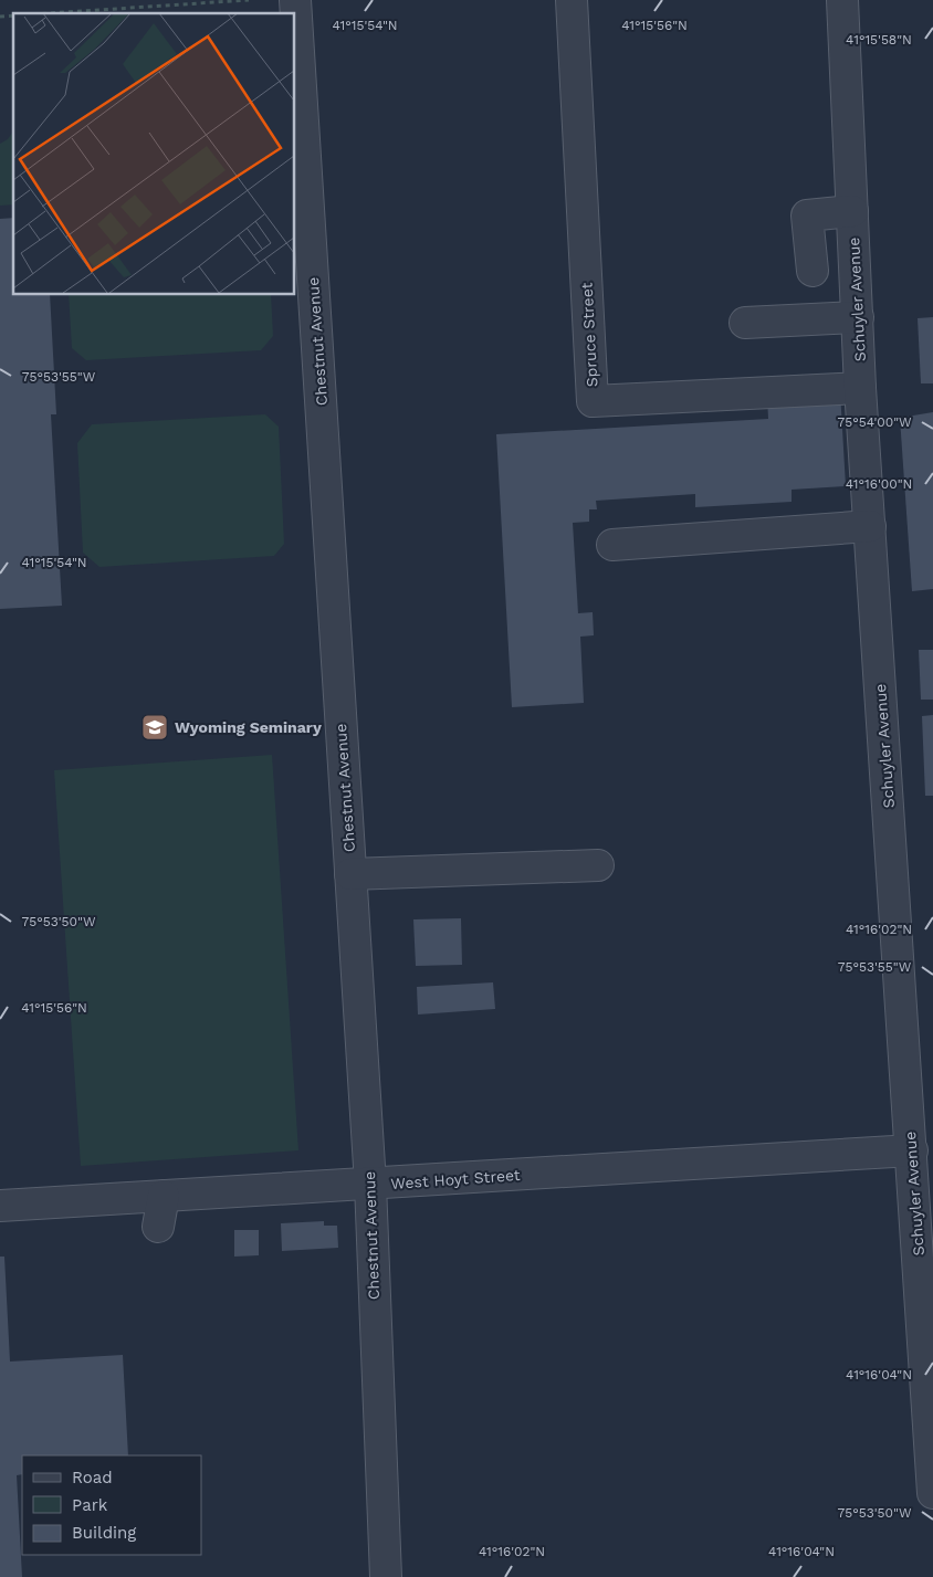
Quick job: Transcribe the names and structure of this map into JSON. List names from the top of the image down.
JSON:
{
  "streets": {
    "street": [
      "Schuyler Avenue",
      "Spruce Street",
      "Chestnut Avenue",
      "West Hoyt Street"
    ]
  },
  "crossings": [
    ["Schuyler Avenue", "Spruce Street"],
    ["Schuyler Avenue", "West Hoyt Street"],
    ["Chestnut Avenue", "West Hoyt Street"]
  ],
  "places": {
    "school or university": ["Wyoming Seminary"]
  },
  "legend": ["Road", "Park", "Building"],
  "coordinates": [
    "41°15'54\"N",
    "41°15'56\"N",
    "41°15'58\"N",
    "75°53'55\"W",
    "75°54'00\"W",
    "41°16'00\"N",
    "75°53'50\"W",
    "41°16'02\"N",
    "41°16'04\"N"
  ]
}
